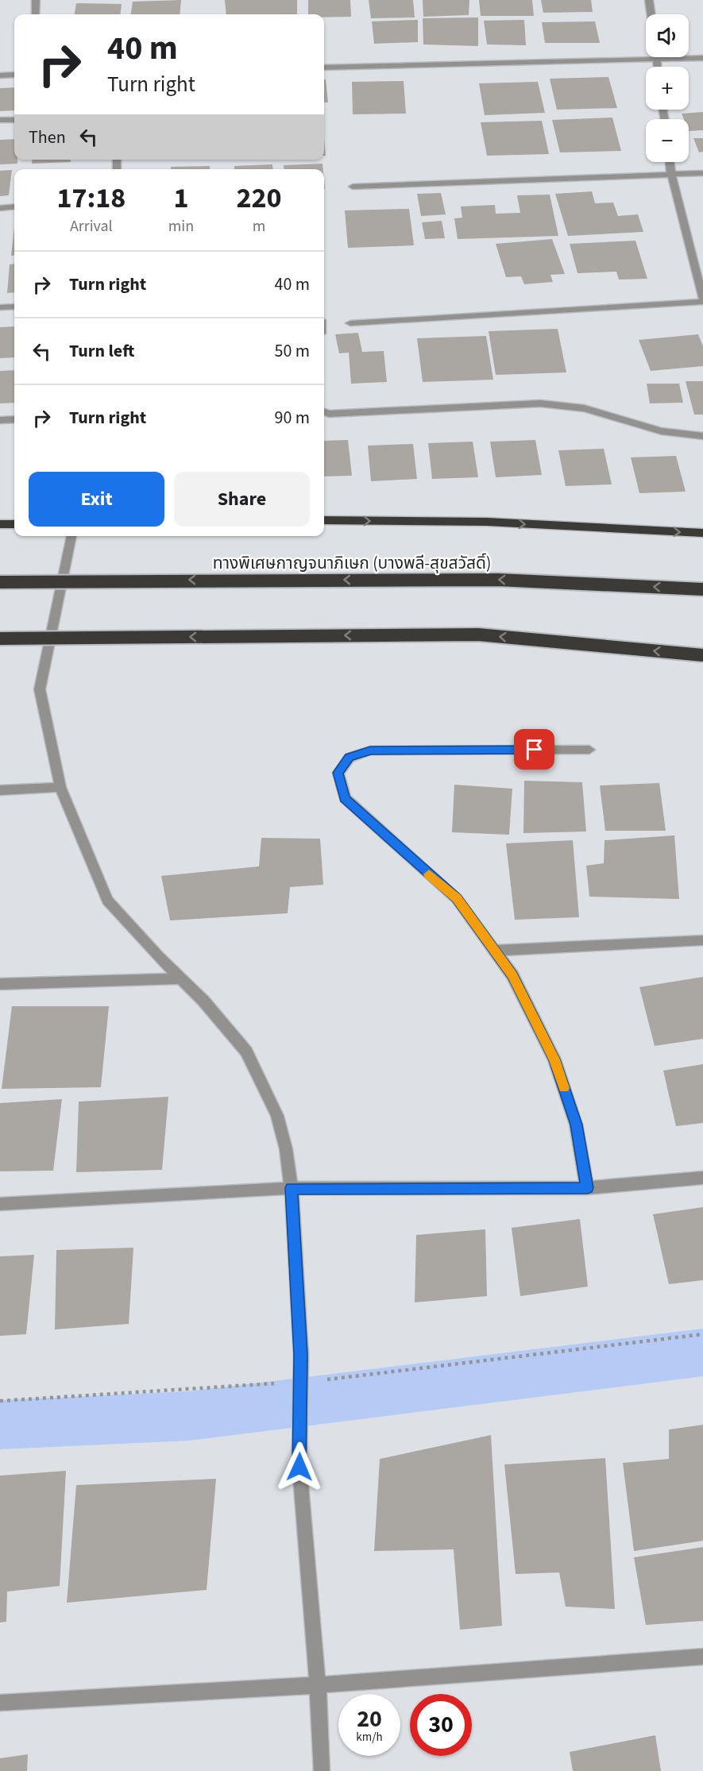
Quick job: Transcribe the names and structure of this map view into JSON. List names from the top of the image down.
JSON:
{
  "streets": {
    "highway": ["ทางพิเศษกาญจนาภิเษก (บางพลี-สุขสวัสดิ์)"]
  },
  "page": {
    "map_buttons": ["+", "−"],
    "turn": ["40 m", "Turn right"],
    "then": "Then",
    "eta": [
      "17:18",
      "Arrival",
      "1",
      "min",
      "220",
      "m"
    ],
    "list": [
      {
        "name": "Turn right",
        "value": "40 m"
      },
      {
        "name": "Turn left",
        "value": "50 m"
      },
      {
        "name": "Turn right",
        "value": "90 m"
      }
    ],
    "buttons": ["Exit", "Share"],
    "speed": "20 km/h",
    "limit": "30"
  }
}
